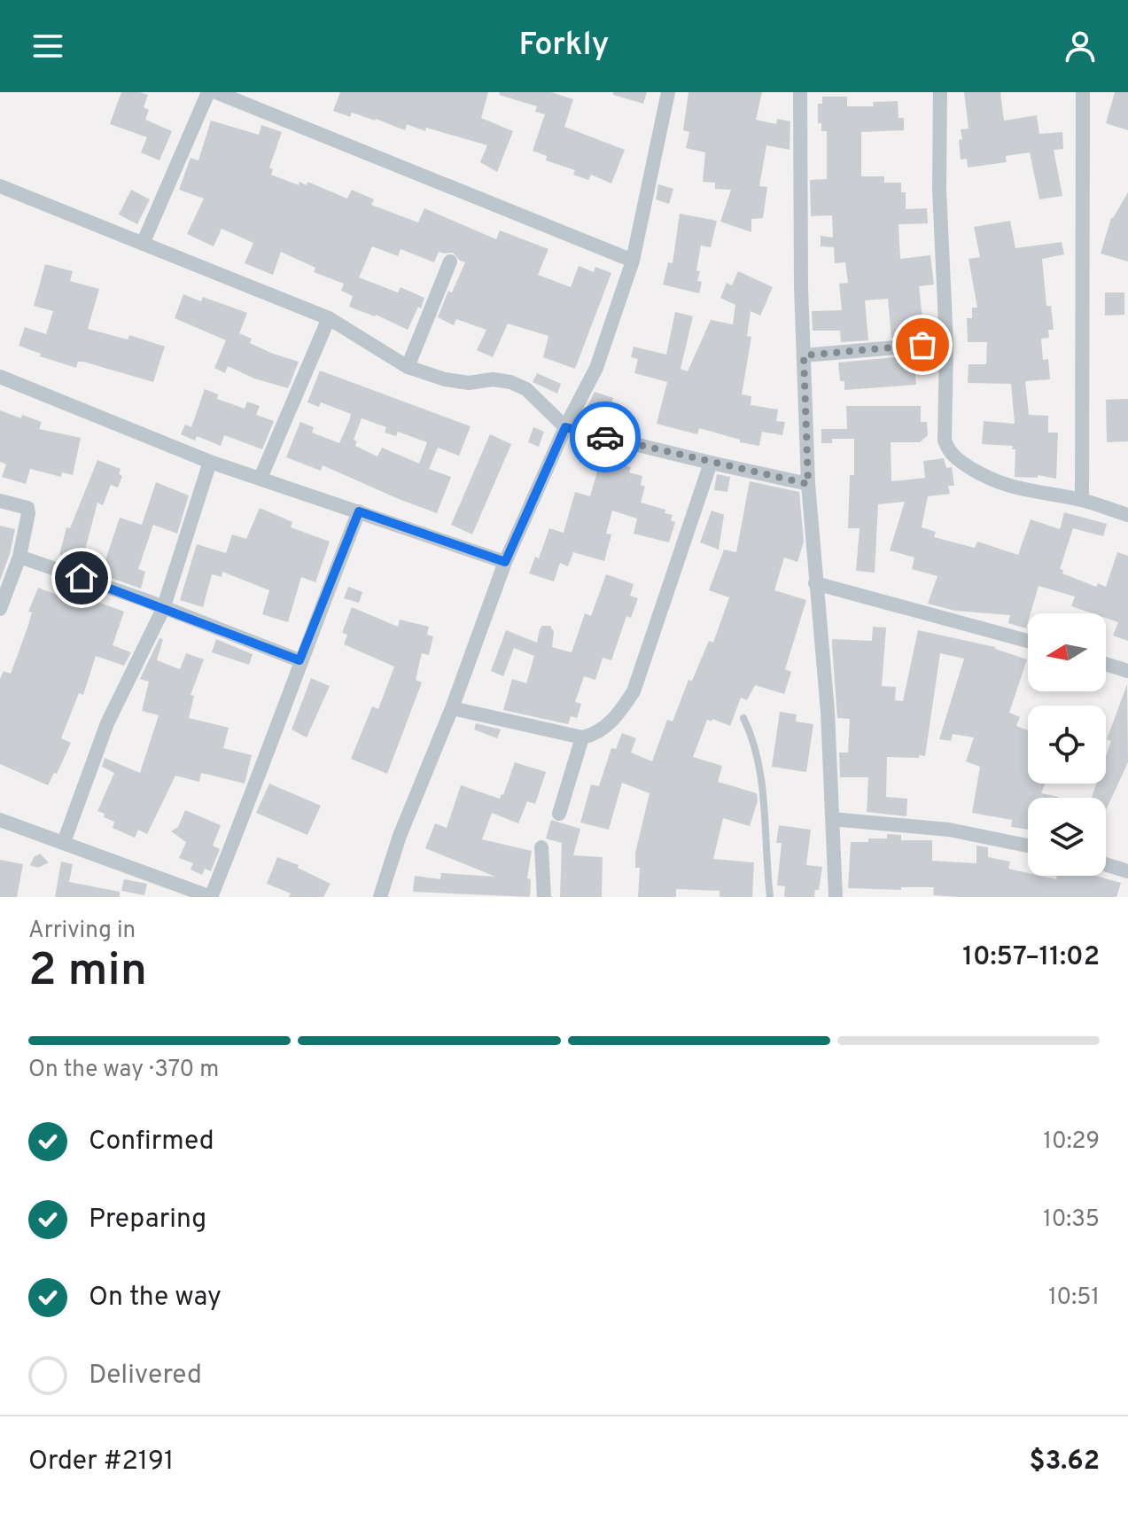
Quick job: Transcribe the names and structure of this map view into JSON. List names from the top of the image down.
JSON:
{
  "north": "left",
  "page": {
    "header": "Forkly",
    "heading": ["2 min", "Arriving in", "10:57–11:02"],
    "panel": ["Order #2191", "$3.62"],
    "bar": "On the way · 370 m",
    "list": [
      ["Confirmed", "10:29"],
      ["Preparing", "10:35"],
      ["On the way", "10:51"],
      "Delivered"
    ]
  }
}
